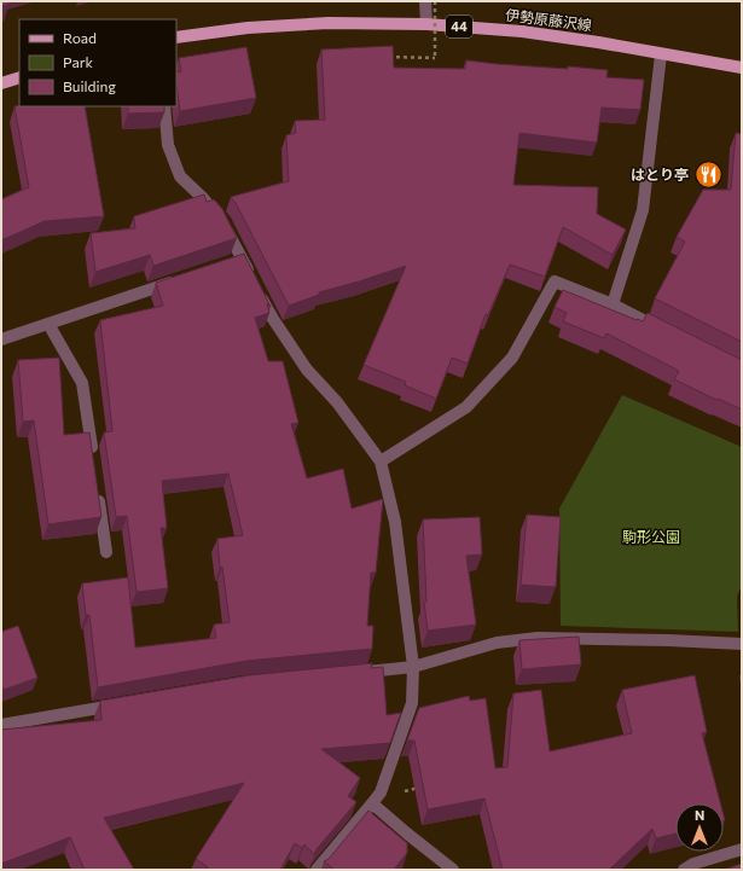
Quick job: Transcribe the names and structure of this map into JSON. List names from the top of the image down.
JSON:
{
  "streets": {
    "main road": ["伊勢原藤沢線", "44"]
  },
  "parks": ["駒形公園"],
  "places": {
    "restaurant": ["はとり亭"]
  },
  "legend": ["Road", "Park", "Building"],
  "north": "top"
}
